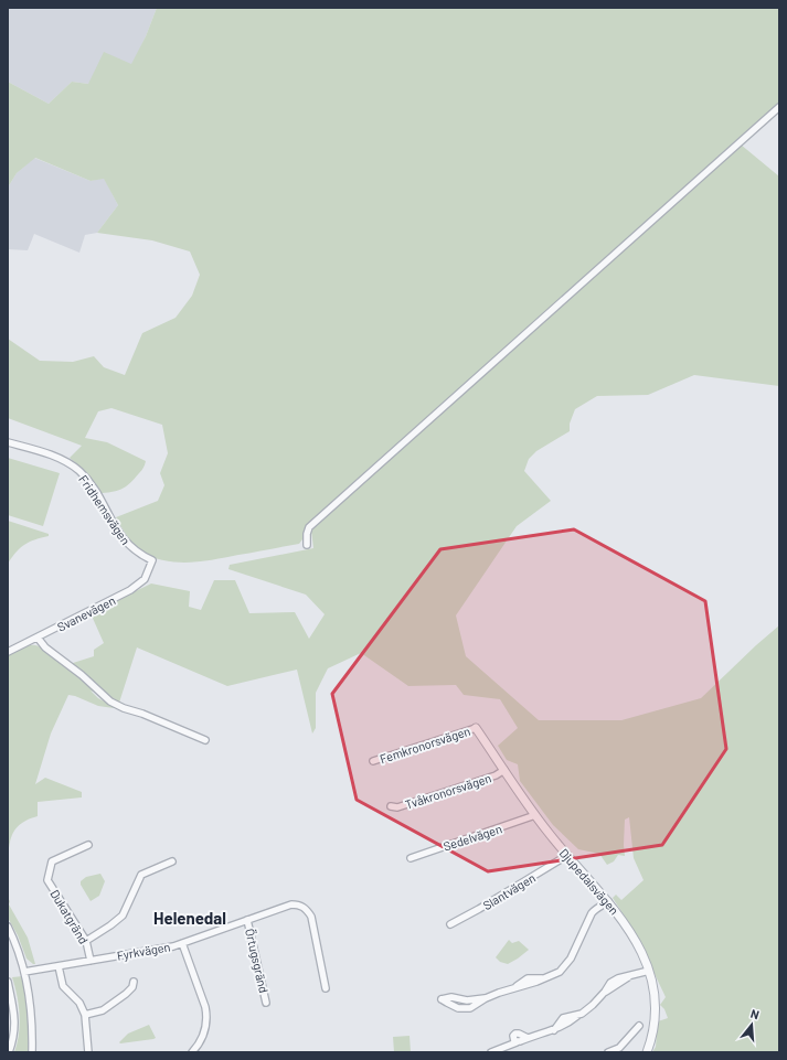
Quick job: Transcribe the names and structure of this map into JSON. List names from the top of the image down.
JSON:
{
  "streets": {
    "street": [
      "Fridhemsvägen",
      "Svanevägen",
      "Femkronorsvägen",
      "Tvåkronorsvägen",
      "Sedelvägen",
      "Djupedalsvägen",
      "Slantvägen",
      "Dukatgränd",
      "Fyrkvägen",
      "Örtugsgränd"
    ]
  },
  "crossings": [
    ["Fridhemsvägen", "Svanevägen"],
    ["Femkronorsvägen", "Djupedalsvägen"],
    ["Tvåkronorsvägen", "Djupedalsvägen"],
    ["Sedelvägen", "Djupedalsvägen"],
    ["Djupedalsvägen", "Slantvägen"],
    ["Dukatgränd", "Fyrkvägen"],
    ["Fyrkvägen", "Örtugsgränd"]
  ],
  "districts": ["Helenedal"],
  "north": "top"
}
